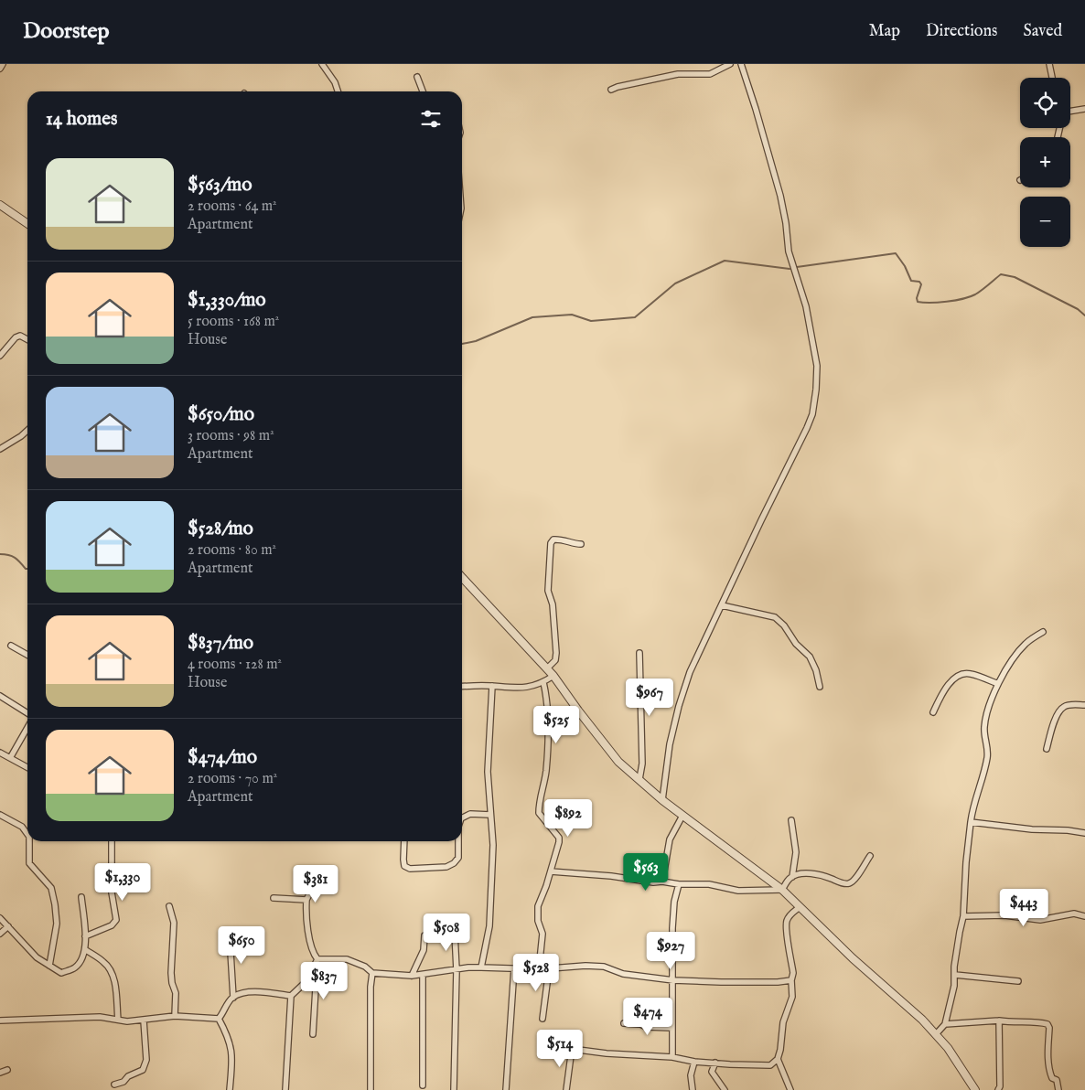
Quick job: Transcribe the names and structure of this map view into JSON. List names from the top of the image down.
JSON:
{
  "page": {
    "header": "Doorstep",
    "nav": ["Map", "Directions", "Saved"],
    "map_buttons": ["+", "−"],
    "heading": "14 homes",
    "list": [
      {
        "name": "$563/mo",
        "note": "2 rooms · 64 m² · Apartment"
      },
      {
        "name": "$1,330/mo",
        "note": "5 rooms · 168 m² · House"
      },
      {
        "name": "$650/mo",
        "note": "3 rooms · 98 m² · Apartment"
      },
      {
        "name": "$528/mo",
        "note": "2 rooms · 80 m² · Apartment"
      },
      {
        "name": "$837/mo",
        "note": "4 rooms · 128 m² · House"
      },
      {
        "name": "$474/mo",
        "note": "2 rooms · 70 m² · Apartment"
      }
    ],
    "price": [
      "$967",
      "$525",
      "$892",
      "$563",
      "$1,330",
      "$381",
      "$443",
      "$508",
      "$650",
      "$927",
      "$528",
      "$837",
      "$474",
      "$514"
    ]
  }
}
